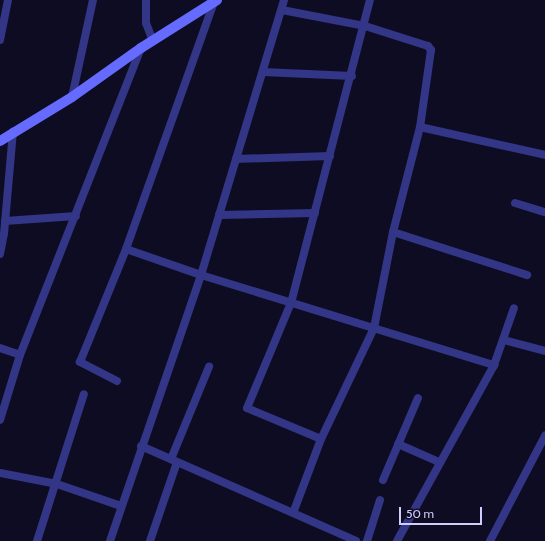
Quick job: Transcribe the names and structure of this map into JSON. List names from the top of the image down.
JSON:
{
  "scale_bar": "50 m"
}
